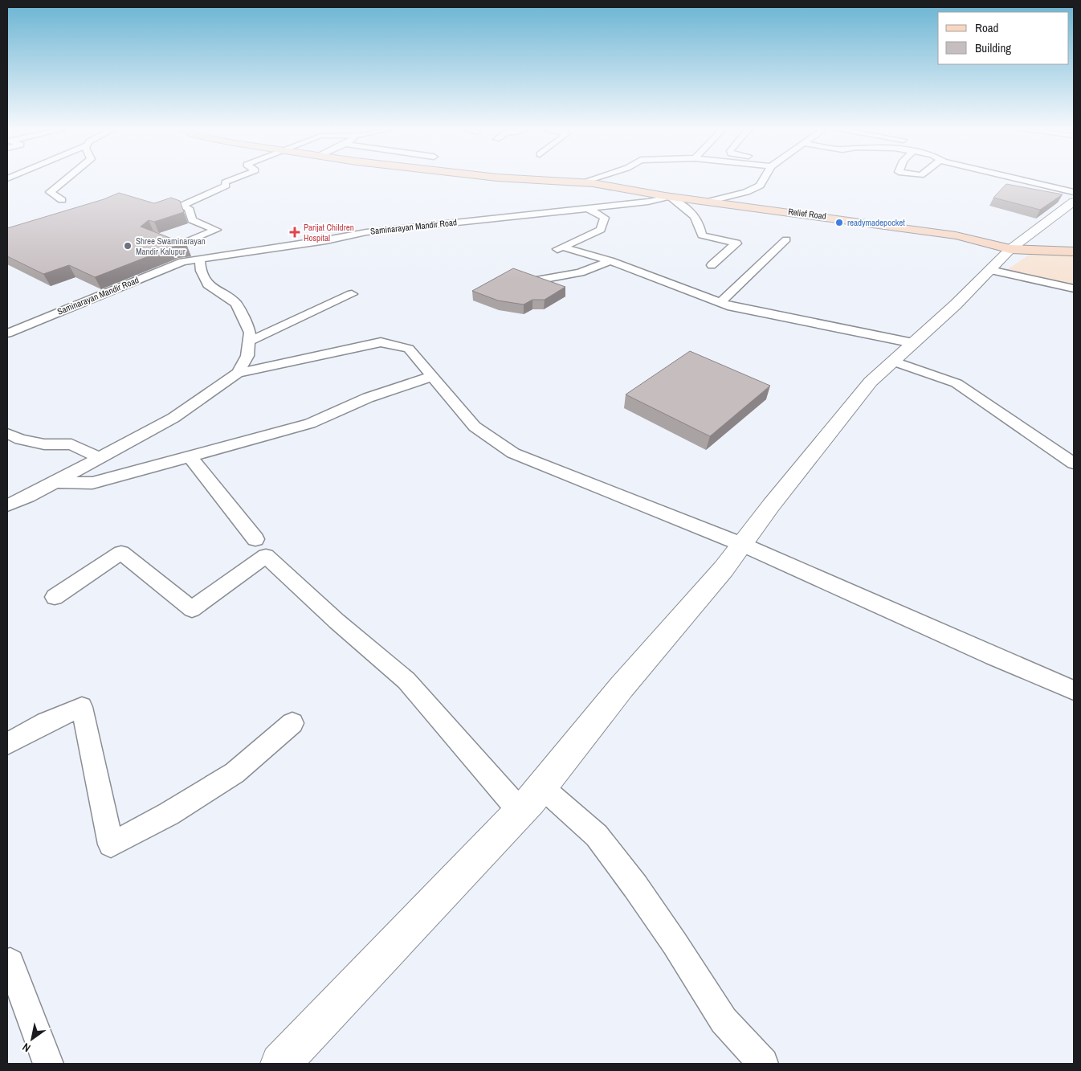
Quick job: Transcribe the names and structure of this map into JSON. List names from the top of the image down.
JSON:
{
  "streets": {
    "main road": ["Relief Road"],
    "street": ["Saminarayan Mandir Road"]
  },
  "crossings": [
    ["Relief Road", "Saminarayan Mandir Road"]
  ],
  "places": {
    "other": ["readymadepocket", "Shree Swaminarayan Mandir Kalupur"],
    "health": ["Parijat Children Hospital"]
  },
  "legend": ["Road", "Building"],
  "north": "bottom left"
}
